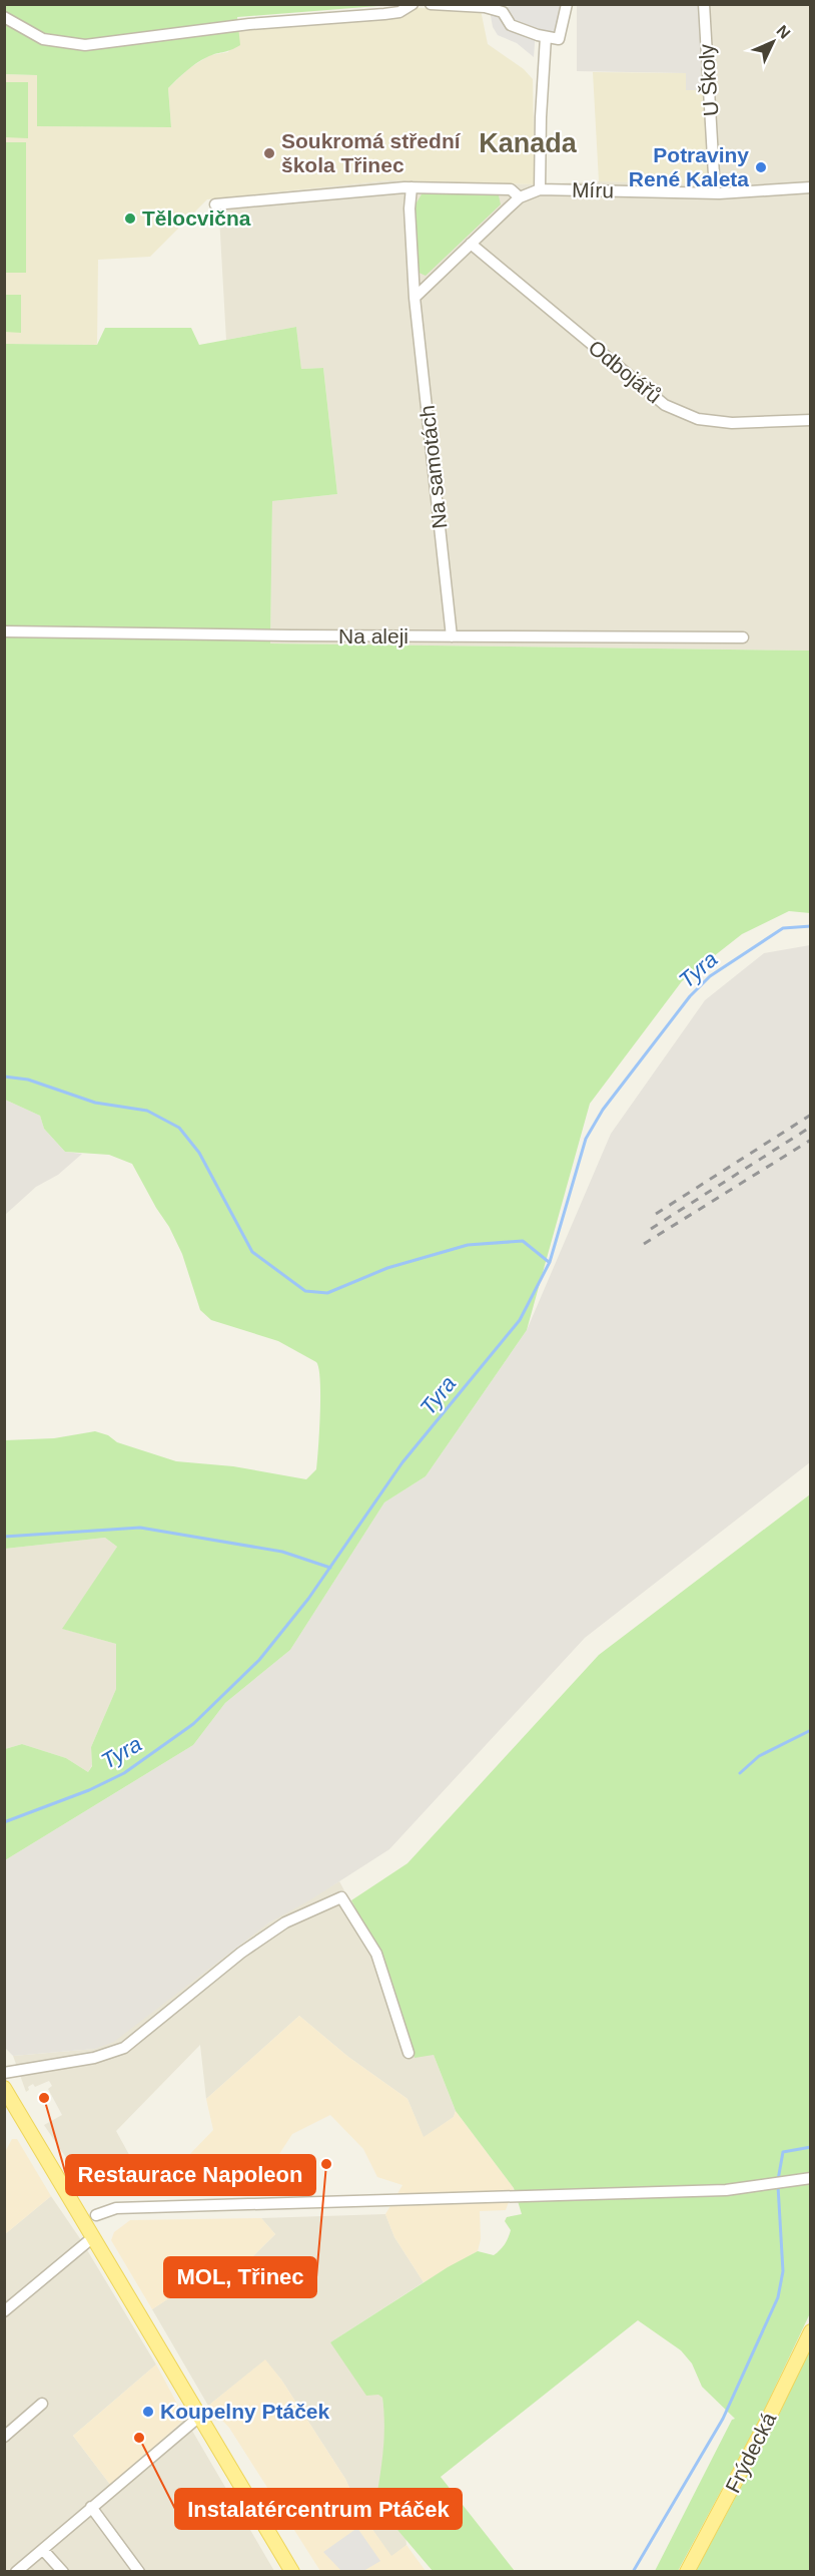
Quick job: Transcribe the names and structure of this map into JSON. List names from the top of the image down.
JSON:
{
  "streets": {
    "main road": ["Frýdecká"],
    "street": [
      "U Školy",
      "Míru",
      "Odbojářů",
      "Na samotách",
      "Na aleji"
    ]
  },
  "crossings": [
    ["U Školy", "Míru"],
    ["Na samotách", "Na aleji"]
  ],
  "districts": ["Kanada"],
  "water": ["Tyra"],
  "places": [
    "Soukromá střední škola Třinec",
    "Potraviny René Kaleta",
    "Tělocvična",
    "Restaurace Napoleon",
    "MOL, Třinec",
    "Koupelny Ptáček",
    "Instalatércentrum Ptáček"
  ],
  "north": "top right"
}
